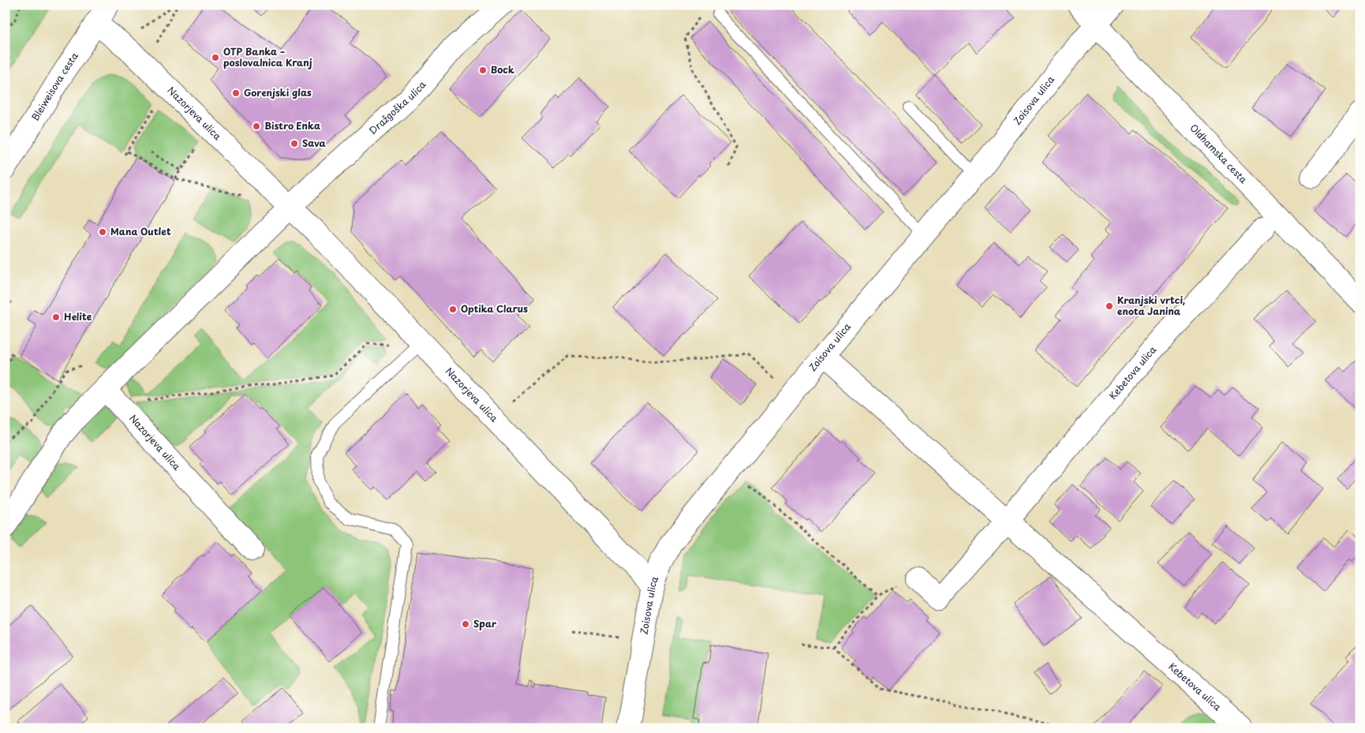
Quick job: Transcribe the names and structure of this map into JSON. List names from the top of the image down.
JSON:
{
  "streets": {
    "street": [
      "Bleiweisova cesta",
      "Zoisova ulica",
      "Dražgoška ulica",
      "Nazorjeva ulica",
      "Oldhamska cesta",
      "Kebetova ulica"
    ]
  },
  "crossings": [
    ["Bleiweisova cesta", "Nazorjeva ulica"],
    ["Zoisova ulica", "Nazorjeva ulica"],
    ["Zoisova ulica", "Oldhamska cesta"],
    ["Zoisova ulica", "Kebetova ulica"],
    ["Dražgoška ulica", "Nazorjeva ulica"]
  ],
  "places": [
    "OTP Banka – poslovalnica Kranj",
    "Bock",
    "Gorenjski glas",
    "Bistro Enka",
    "Sava",
    "Mana Outlet",
    "Kranjski vrtci, enota Janina",
    "Optika Clarus",
    "Helite",
    "Spar"
  ]
}
